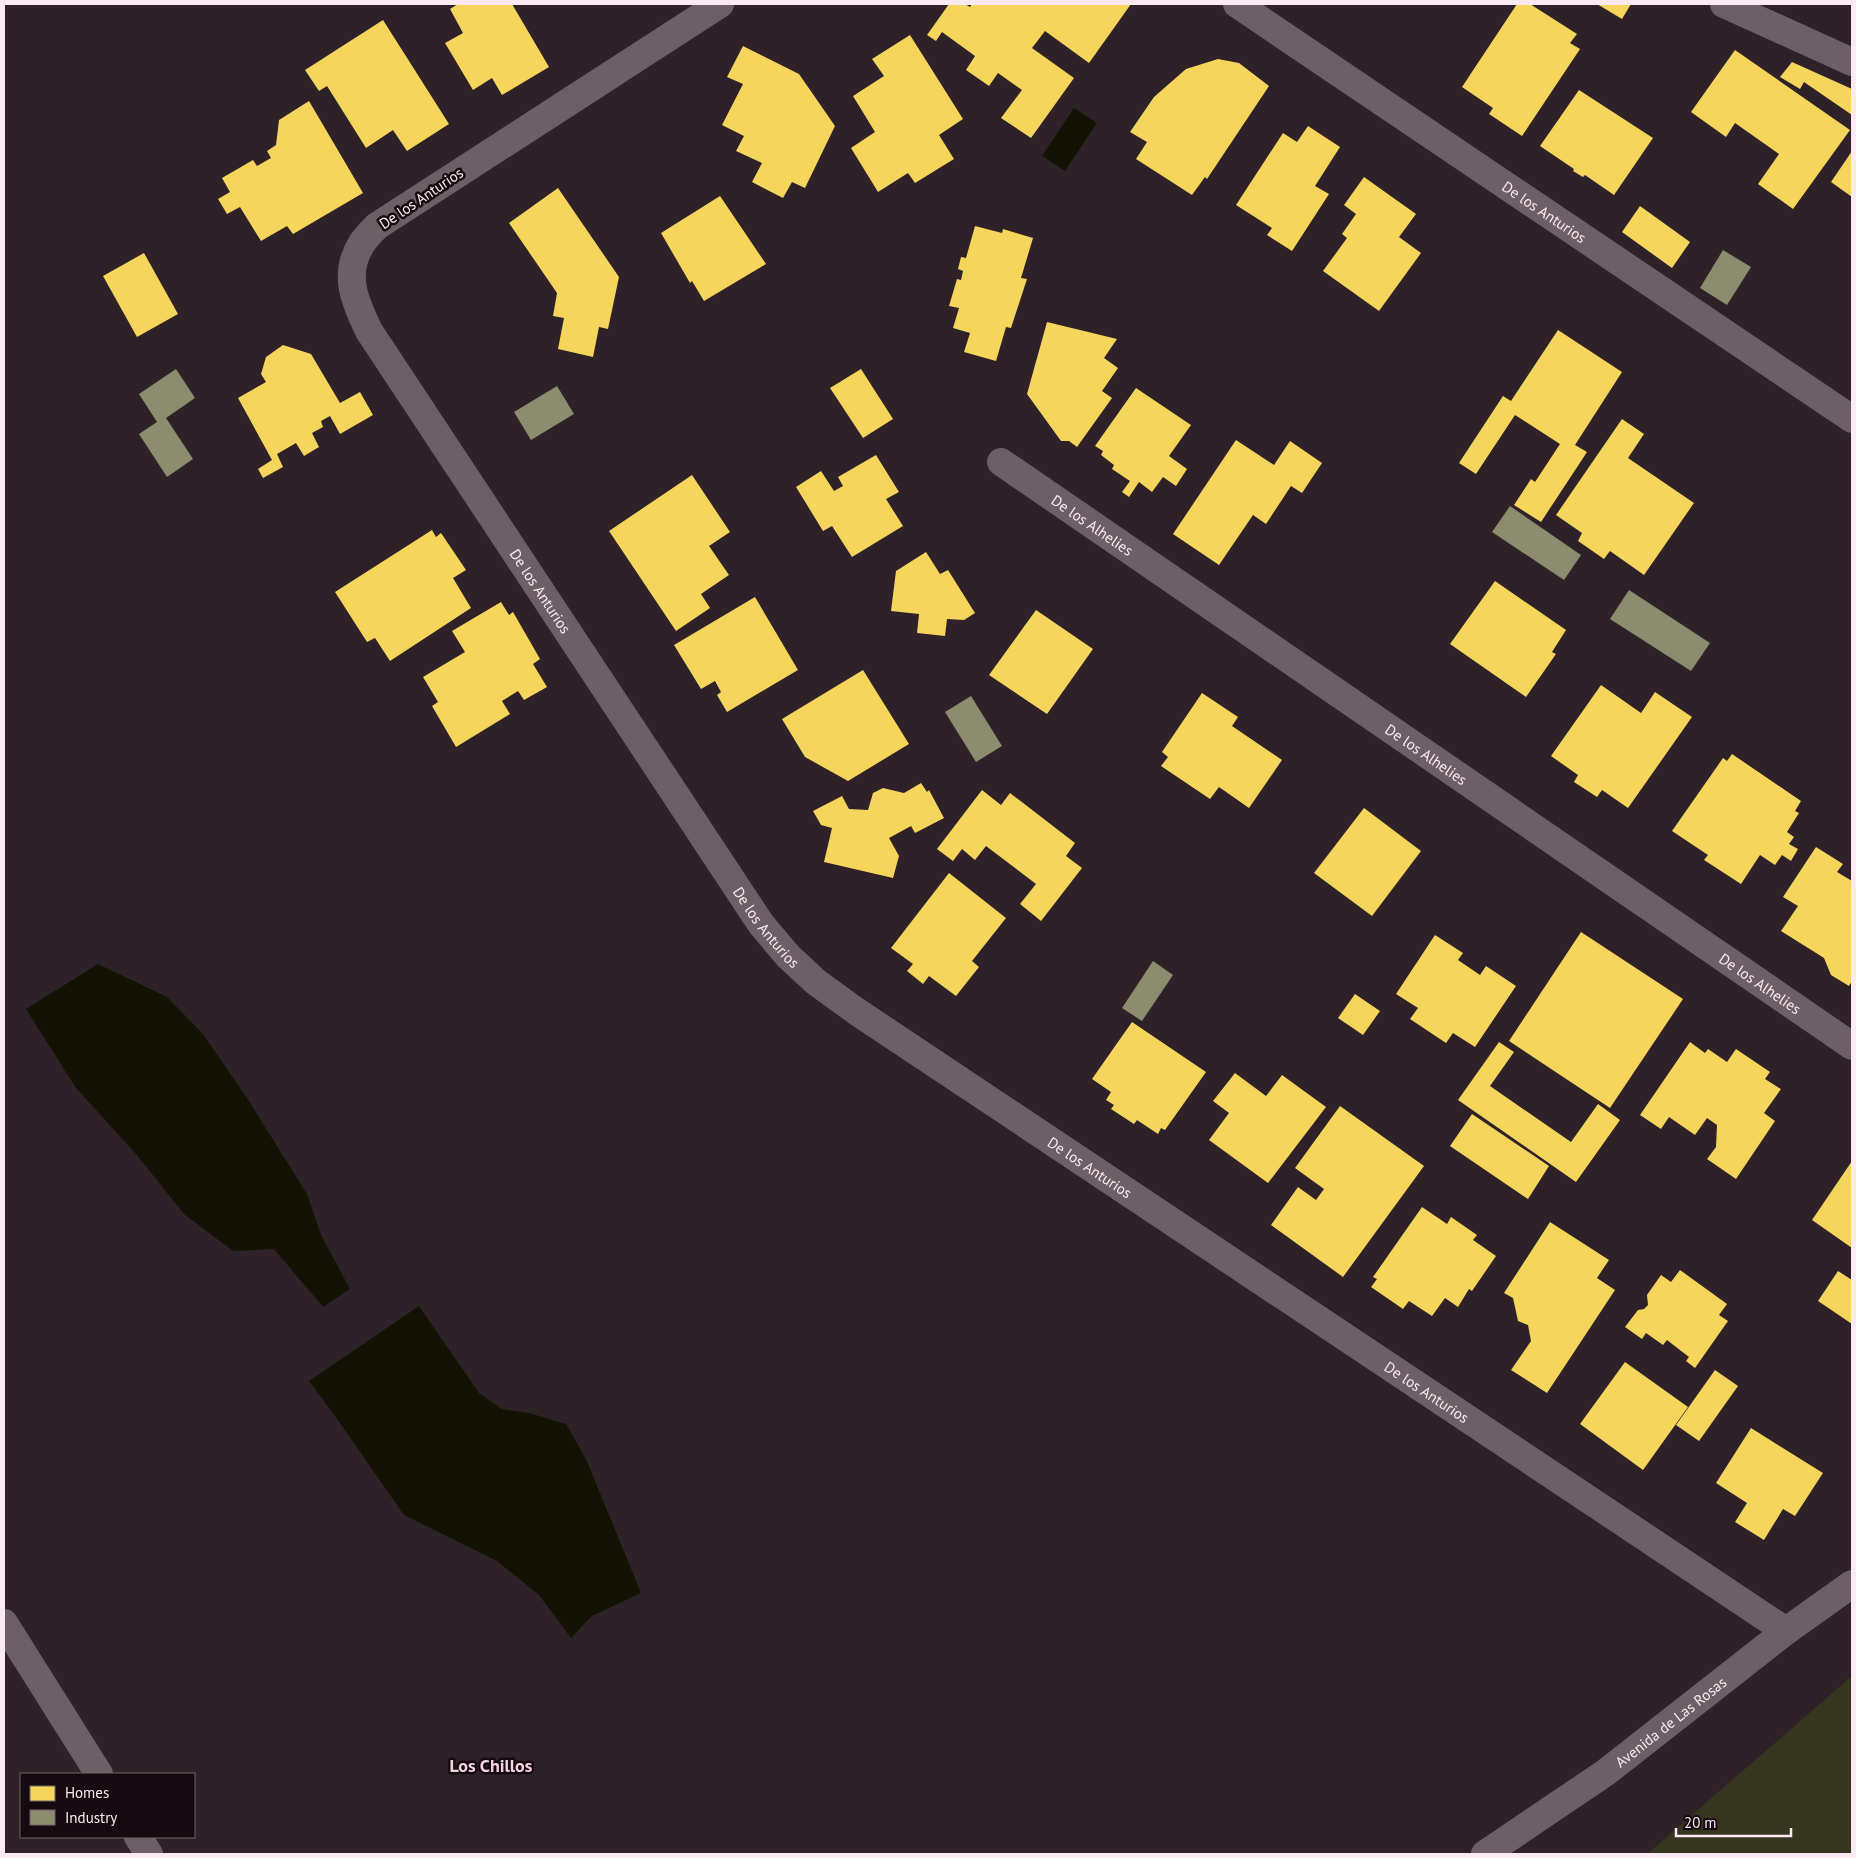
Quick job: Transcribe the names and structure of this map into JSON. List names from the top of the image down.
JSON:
{
  "streets": {
    "street": ["De los Anturios", "De los Alhelies", "Avenida de Las Rosas"]
  },
  "crossings": [
    ["De los Anturios", "Avenida de Las Rosas"]
  ],
  "districts": ["Los Chillos"],
  "legend": ["Homes", "Industry"],
  "scale_bar": "20 m"
}
